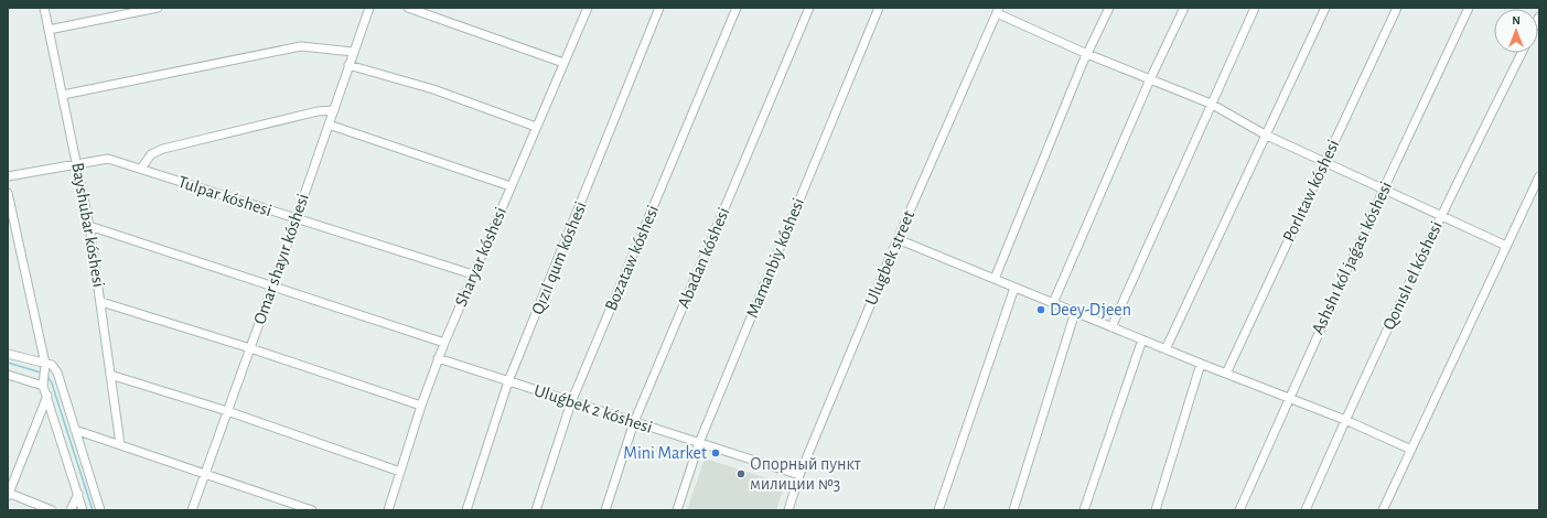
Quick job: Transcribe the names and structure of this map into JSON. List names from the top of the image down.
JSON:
{
  "streets": {
    "street": [
      "Porlıtaw kóshesi",
      "Tulpar kóshesi",
      "Bayshubar kóshesi",
      "Sharyar kóshesi",
      "Qızıl qum kóshesi",
      "Bozataw kóshesi",
      "Abadan kóshesi",
      "Mamanbiy kóshesi",
      "Ulugbek street",
      "Ashshı kól jaǵası kóshesi",
      "Omar shayır kóshesi",
      "Qonıslı el kóshesi",
      "Uluǵbek 2 kóshesi"
    ]
  },
  "crossings": [
    ["Tulpar kóshesi", "Bayshubar kóshesi"],
    ["Tulpar kóshesi", "Sharyar kóshesi"],
    ["Tulpar kóshesi", "Omar shayır kóshesi"],
    ["Sharyar kóshesi", "Uluǵbek 2 kóshesi"],
    ["Qızıl qum kóshesi", "Uluǵbek 2 kóshesi"],
    ["Bozataw kóshesi", "Uluǵbek 2 kóshesi"],
    ["Abadan kóshesi", "Uluǵbek 2 kóshesi"],
    ["Mamanbiy kóshesi", "Uluǵbek 2 kóshesi"],
    ["Ulugbek street", "Uluǵbek 2 kóshesi"]
  ],
  "places": ["Deey-Djeen", "Mini Market", "Опорный пункт милиции №3"],
  "north": "top"
}
